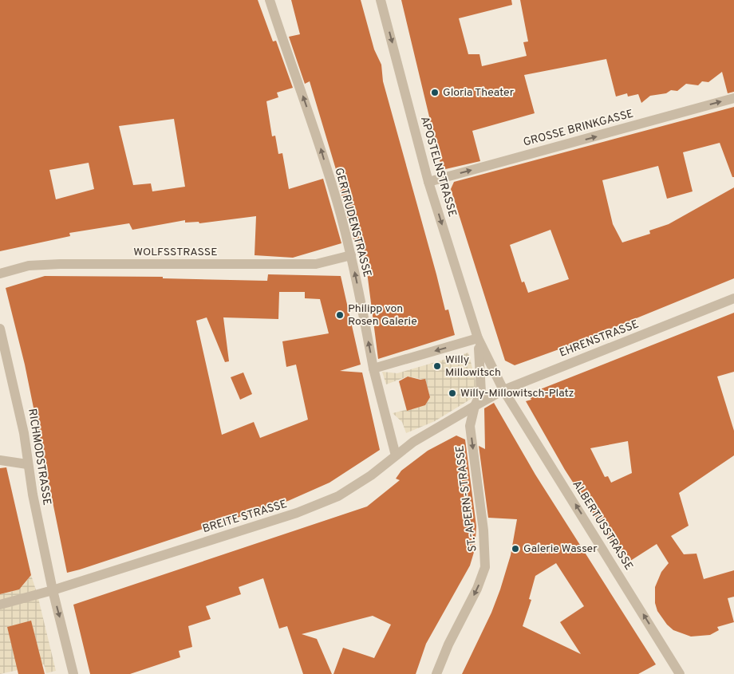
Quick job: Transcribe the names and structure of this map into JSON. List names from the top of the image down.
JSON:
{
  "streets": {
    "street": [
      "GROSSE BRINKGASSE",
      "APOSTELNSTRASSE",
      "GERTRUDENSTRASSE",
      "WOLFSSTRASSE",
      "EHRENSTRASSE",
      "RICHMODSTRASSE",
      "ST.-APERN-STRASSE",
      "BREITE STRASSE",
      "ALBERTUSSTRASSE"
    ]
  },
  "crossings": [
    ["GROSSE BRINKGASSE", "APOSTELNSTRASSE"],
    ["APOSTELNSTRASSE", "EHRENSTRASSE"],
    ["APOSTELNSTRASSE", "ST.-APERN-STRASSE"],
    ["APOSTELNSTRASSE", "BREITE STRASSE"],
    ["APOSTELNSTRASSE", "ALBERTUSSTRASSE"],
    ["GERTRUDENSTRASSE", "WOLFSSTRASSE"],
    ["GERTRUDENSTRASSE", "BREITE STRASSE"],
    ["EHRENSTRASSE", "ST.-APERN-STRASSE"],
    ["EHRENSTRASSE", "BREITE STRASSE"],
    ["EHRENSTRASSE", "ALBERTUSSTRASSE"],
    ["RICHMODSTRASSE", "BREITE STRASSE"],
    ["ST.-APERN-STRASSE", "BREITE STRASSE"]
  ],
  "one_way": [
    "GROSSE BRINKGASSE",
    "APOSTELNSTRASSE",
    "GERTRUDENSTRASSE",
    "ST.-APERN-STRASSE",
    "ALBERTUSSTRASSE"
  ],
  "places": [
    "Gloria Theater",
    "Philipp von Rosen Galerie",
    "Willy Millowitsch",
    "Willy-Millowitsch-Platz",
    "Galerie Wasser"
  ]
}
